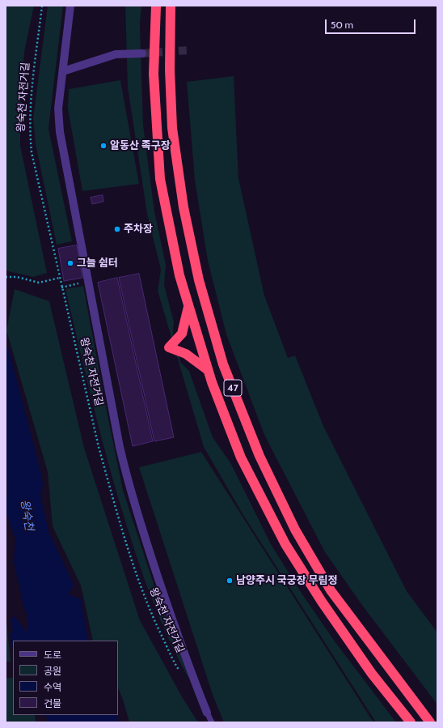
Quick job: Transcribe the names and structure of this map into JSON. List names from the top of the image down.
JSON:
{
  "streets": {
    "highway": ["47"],
    "path": ["왕숙천 자전거길"]
  },
  "water": ["왕숙천"],
  "places": [
    "알동산 족구장",
    "주차장",
    "그늘 쉼터",
    "남양주시 국궁장 무림정"
  ],
  "legend": [
    "도로",
    "공원",
    "수역",
    "건물"
  ],
  "scale_bar": "50 m"
}
